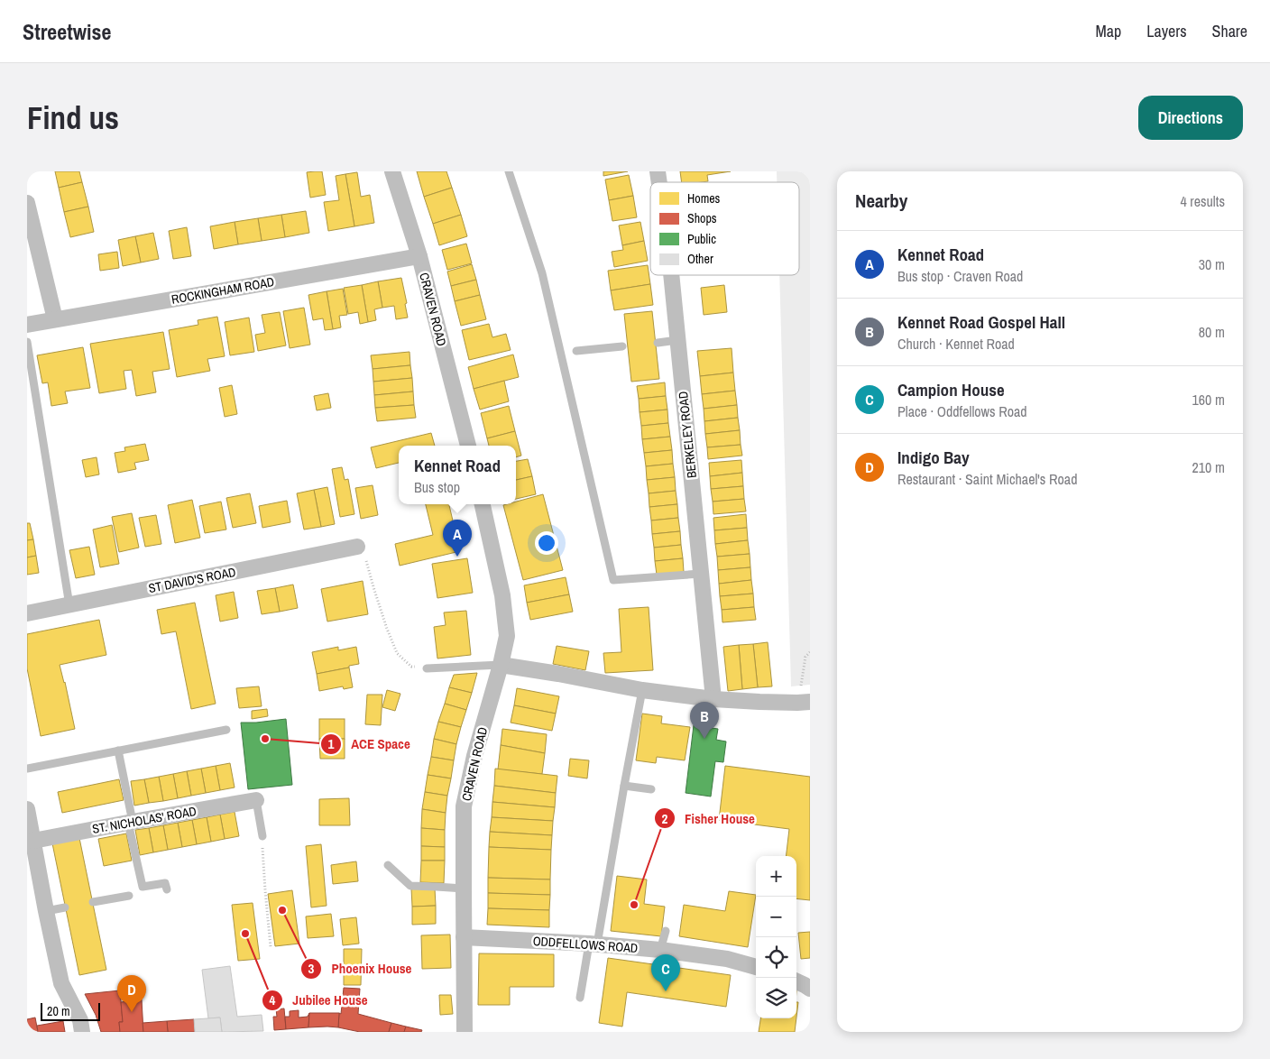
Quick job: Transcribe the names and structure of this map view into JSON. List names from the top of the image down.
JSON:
{
  "streets": {
    "street": [
      "ROCKINGHAM ROAD",
      "CRAVEN ROAD",
      "BERKELEY ROAD",
      "ST DAVID'S ROAD",
      "ST. NICHOLAS' ROAD",
      "ODDFELLOWS ROAD"
    ]
  },
  "crossings": [
    ["ROCKINGHAM ROAD", "CRAVEN ROAD"],
    ["CRAVEN ROAD", "ODDFELLOWS ROAD"]
  ],
  "places": [
    "ACE Space",
    "Fisher House",
    "Phoenix House",
    "Jubilee House"
  ],
  "legend": [
    "Homes",
    "Shops",
    "Public",
    "Other"
  ],
  "scale_bar": "20 m",
  "page": {
    "header": "Streetwise",
    "nav": ["Map", "Layers", "Share"],
    "buttons": "Directions",
    "title": "Find us",
    "heading": ["Nearby", "4 results"],
    "list": [
      {
        "mark": "A",
        "name": "Kennet Road",
        "note": "Bus stop · Craven Road",
        "value": "30 m"
      },
      {
        "mark": "B",
        "name": "Kennet Road Gospel Hall",
        "note": "Church · Kennet Road",
        "value": "80 m"
      },
      {
        "mark": "C",
        "name": "Campion House",
        "note": "Place · Oddfellows Road",
        "value": "160 m"
      },
      {
        "mark": "D",
        "name": "Indigo Bay",
        "note": "Restaurant · Saint Michael's Road",
        "value": "210 m"
      }
    ],
    "popup": ["Kennet Road", "Bus stop"],
    "pins": [
      "A",
      "B",
      "C",
      "D"
    ],
    "map_buttons": ["+", "−"],
    "scale": "20 m"
  }
}
